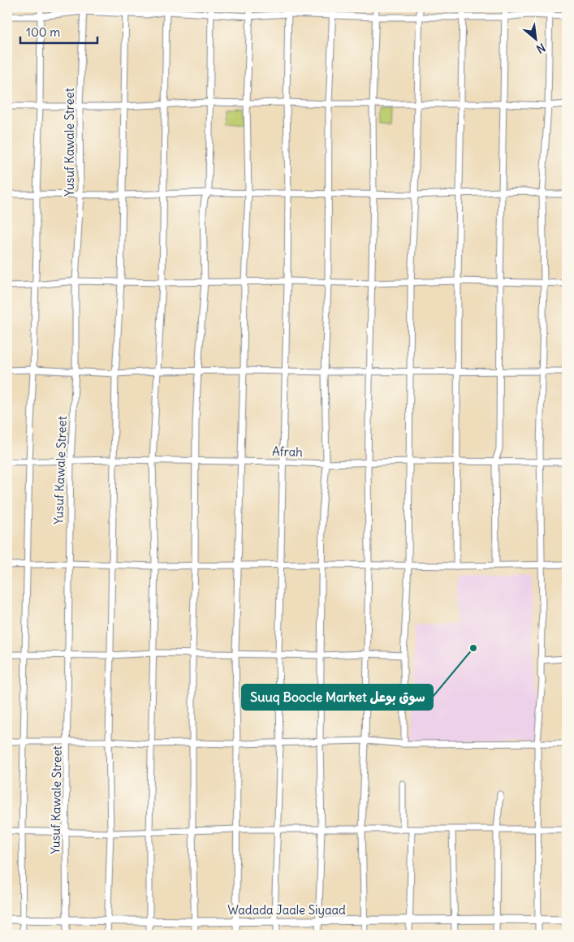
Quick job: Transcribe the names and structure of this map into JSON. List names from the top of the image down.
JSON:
{
  "streets": {
    "main road": ["Wadada Jaale Siyaad"],
    "street": ["Yusuf Kawale Street", "Afrah"]
  },
  "crossings": [
    ["Yusuf Kawale Street", "Afrah"],
    ["Yusuf Kawale Street", "Wadada Jaale Siyaad"]
  ],
  "places": ["Suuq Boocle Market سوق بوعل"],
  "scale_bar": "100 m",
  "north": "bottom right"
}
